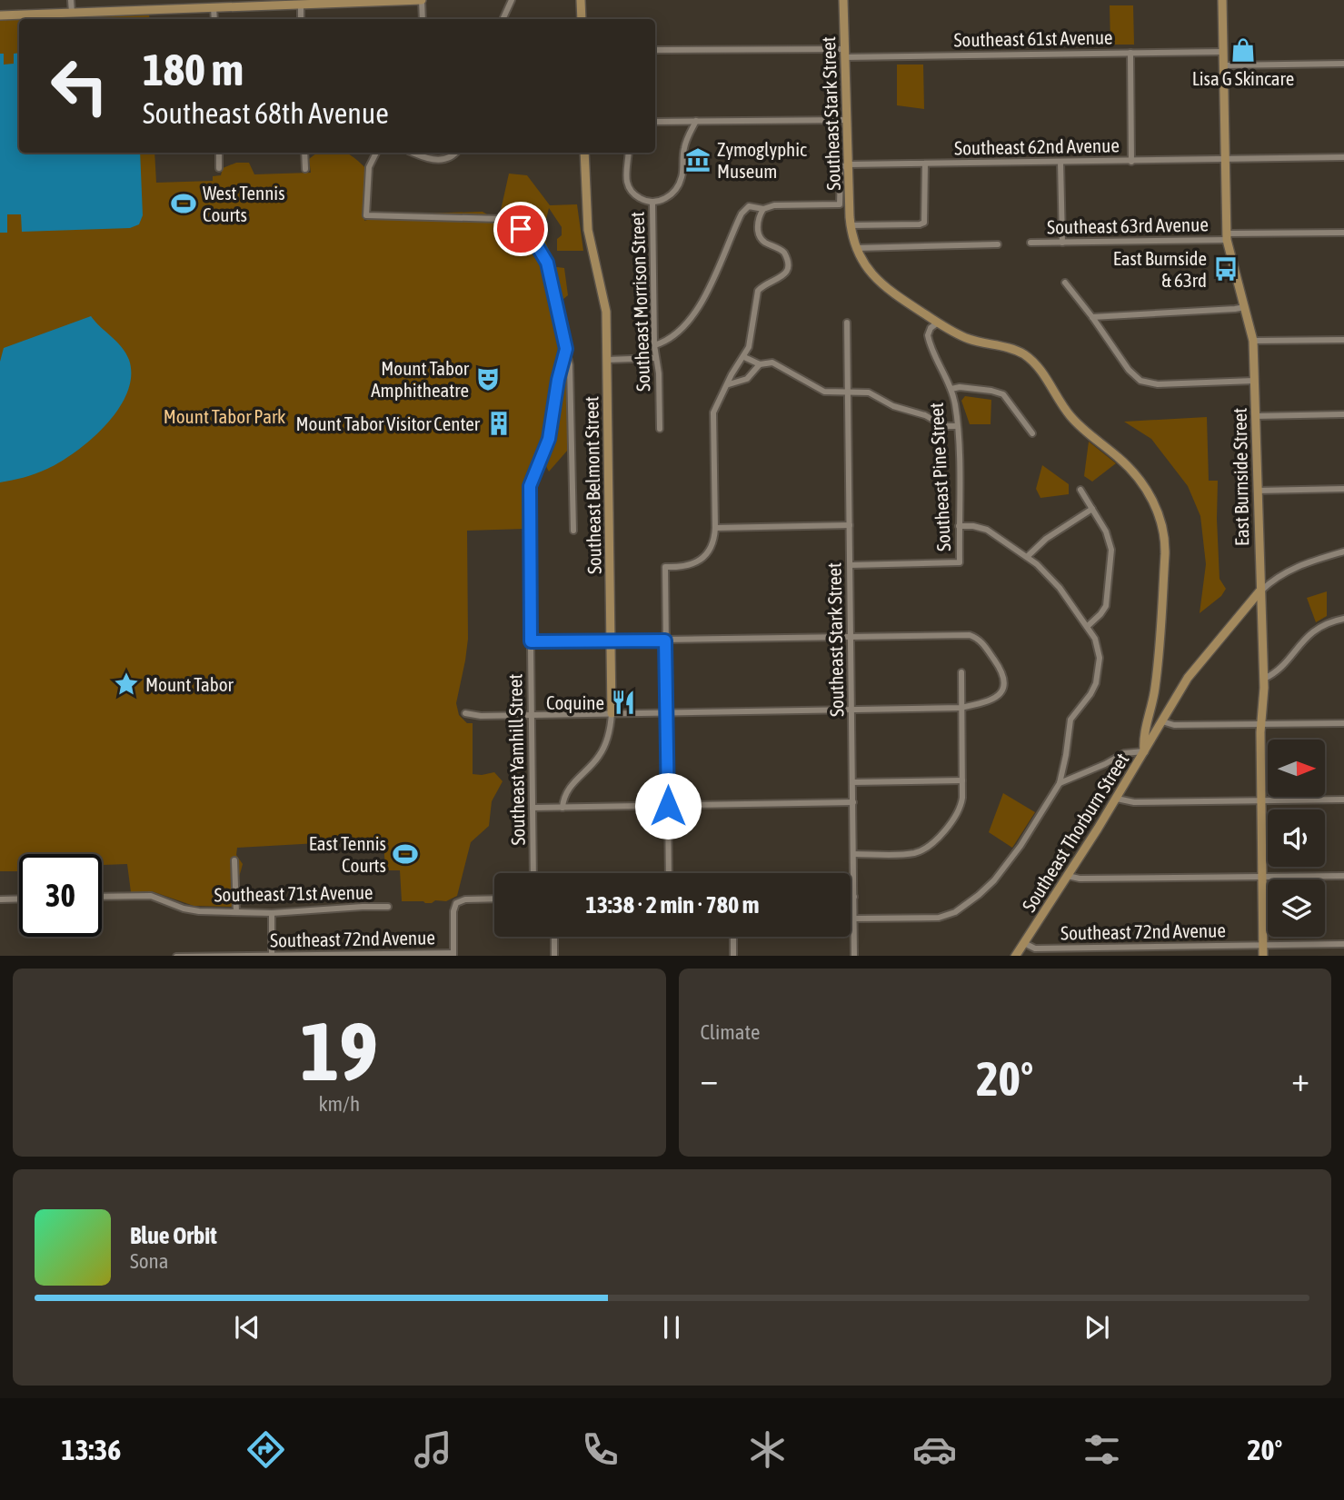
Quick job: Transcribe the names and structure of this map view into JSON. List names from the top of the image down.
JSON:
{
  "streets": {
    "street": [
      "Southeast 61st Avenue",
      "Southeast Stark Street",
      "Southeast 62nd Avenue",
      "Southeast 63rd Avenue",
      "Southeast Morrison Street",
      "Southeast Pine Street",
      "East Burnside Street",
      "Southeast Belmont Street",
      "Southeast Yamhill Street",
      "Southeast Thorburn Street",
      "Southeast 71st Avenue",
      "Southeast 72nd Avenue"
    ]
  },
  "crossings": [
    ["Southeast 61st Avenue", "Southeast Stark Street"],
    ["Southeast 61st Avenue", "East Burnside Street"],
    ["Southeast Stark Street", "Southeast 62nd Avenue"],
    ["Southeast Stark Street", "Southeast Pine Street"],
    ["Southeast Stark Street", "Southeast Thorburn Street"],
    ["Southeast 62nd Avenue", "East Burnside Street"],
    ["Southeast 63rd Avenue", "East Burnside Street"],
    ["Southeast Pine Street", "Southeast Thorburn Street"],
    ["East Burnside Street", "Southeast 72nd Avenue"],
    ["Southeast Thorburn Street", "Southeast 72nd Avenue"]
  ],
  "parks": ["Mount Tabor Park"],
  "places": {
    "shop": ["Lisa G Skincare"],
    "museum": ["Zymoglyphic Museum"],
    "sports": ["West Tennis Courts", "East Tennis Courts"],
    "bus stop": ["East Burnside & 63rd"],
    "theatre": ["Mount Tabor Amphitheatre"],
    "building": ["Mount Tabor Visitor Center"],
    "place": ["Mount Tabor"],
    "restaurant": ["Coquine"]
  },
  "north": "right",
  "page": {
    "turn": ["180 m", "Southeast 68th Avenue"],
    "limit": "30",
    "trip": "13:38 · 2 min · 780 m",
    "tile": [
      ["19", "km/h"],
      "Climate"
    ],
    "heat": ["−", "20°", "+"],
    "song": ["Blue Orbit", "Sona"],
    "tabs": ["13:36", "20°"]
  }
}
